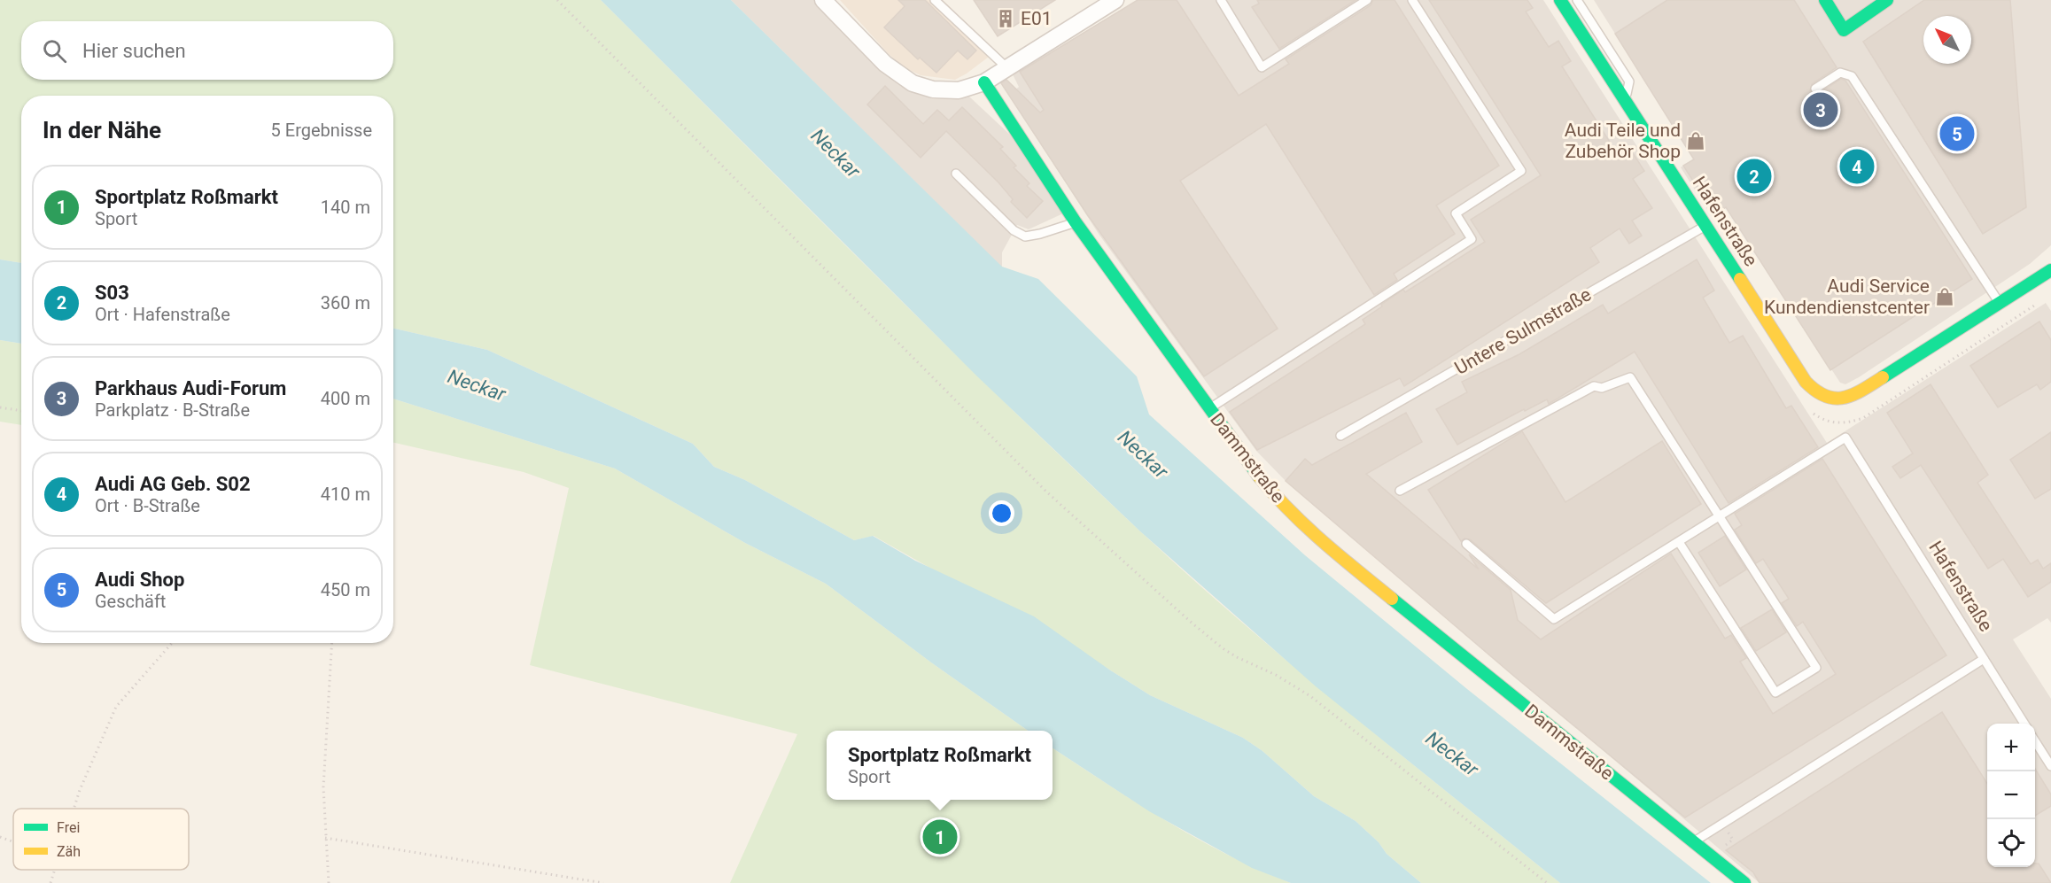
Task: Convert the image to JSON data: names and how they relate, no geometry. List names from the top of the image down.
{
  "streets": {
    "street": ["Hafenstraße", "Dammstraße"],
    "lane": ["Untere Sulmstraße"]
  },
  "crossings": [
    ["Hafenstraße", "Untere Sulmstraße"]
  ],
  "water": ["Neckar"],
  "places": {
    "building": ["E01"],
    "shop": ["Audi Teile und Zubehör Shop", "Audi Service Kundendienstcenter"]
  },
  "legend": ["Frei", "Zäh"],
  "north": "top left",
  "page": {
    "search": "Hier suchen",
    "pins": [
      "3",
      "5",
      "4",
      "2",
      "1"
    ],
    "heading": ["In der Nähe", "5 Ergebnisse"],
    "list": [
      {
        "mark": "1",
        "name": "Sportplatz Roßmarkt",
        "note": "Sport",
        "value": "140 m"
      },
      {
        "mark": "2",
        "name": "S03",
        "note": "Ort · Hafenstraße",
        "value": "360 m"
      },
      {
        "mark": "3",
        "name": "Parkhaus Audi-Forum",
        "note": "Parkplatz · B-Straße",
        "value": "400 m"
      },
      {
        "mark": "4",
        "name": "Audi AG Geb. S02",
        "note": "Ort · B-Straße",
        "value": "410 m"
      },
      {
        "mark": "5",
        "name": "Audi Shop",
        "note": "Geschäft",
        "value": "450 m"
      }
    ],
    "map_buttons": ["+", "−"],
    "popup": ["Sportplatz Roßmarkt", "Sport"]
  }
}
